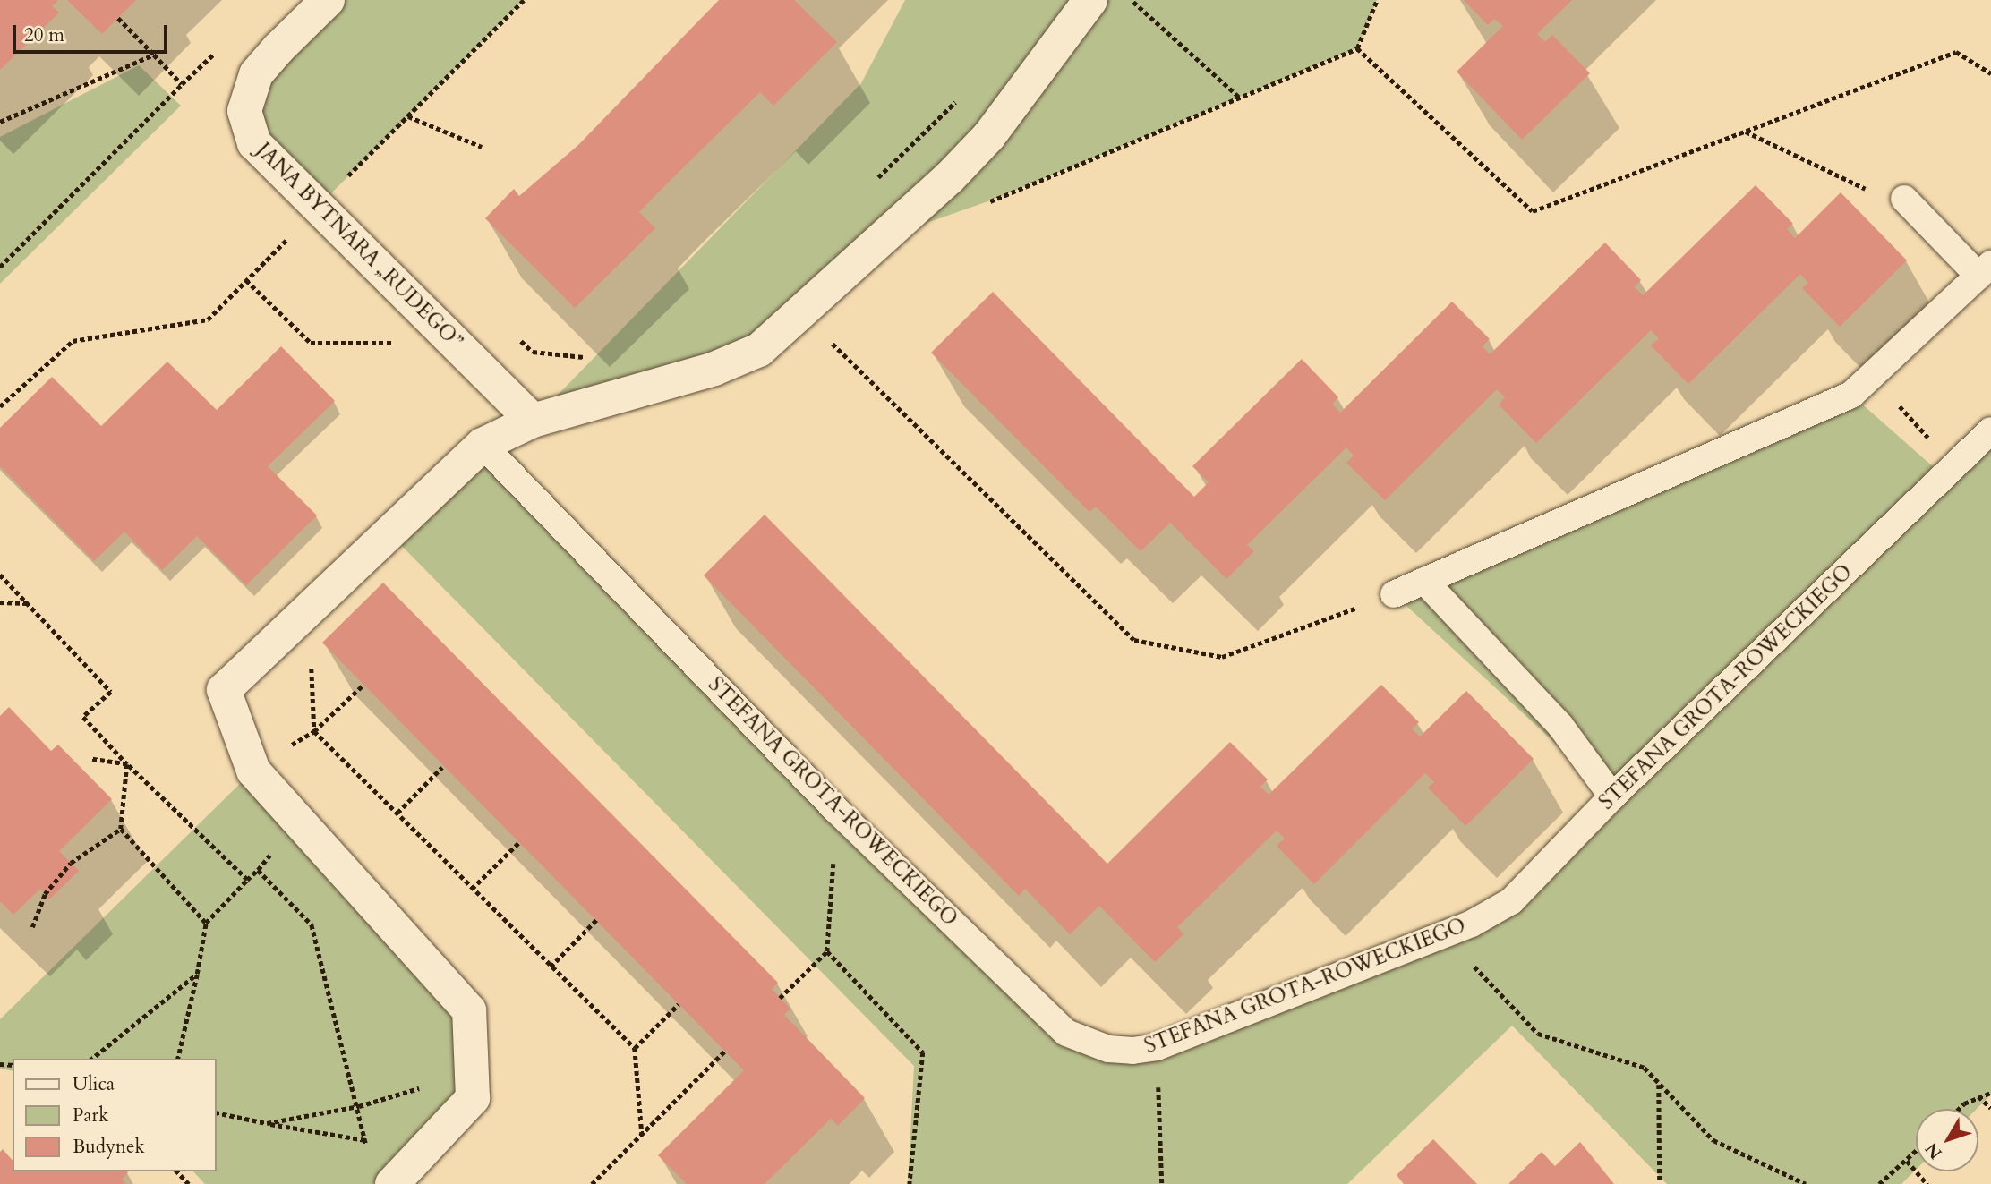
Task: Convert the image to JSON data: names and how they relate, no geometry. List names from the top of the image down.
{
  "streets": {
    "street": ["JANA BYTNARA „RUDEGO”"],
    "lane": ["STEFANA GROTA-ROWECKIEGO"]
  },
  "legend": ["Ulica", "Park", "Budynek"],
  "scale_bar": "20 m",
  "north": "bottom left"
}
